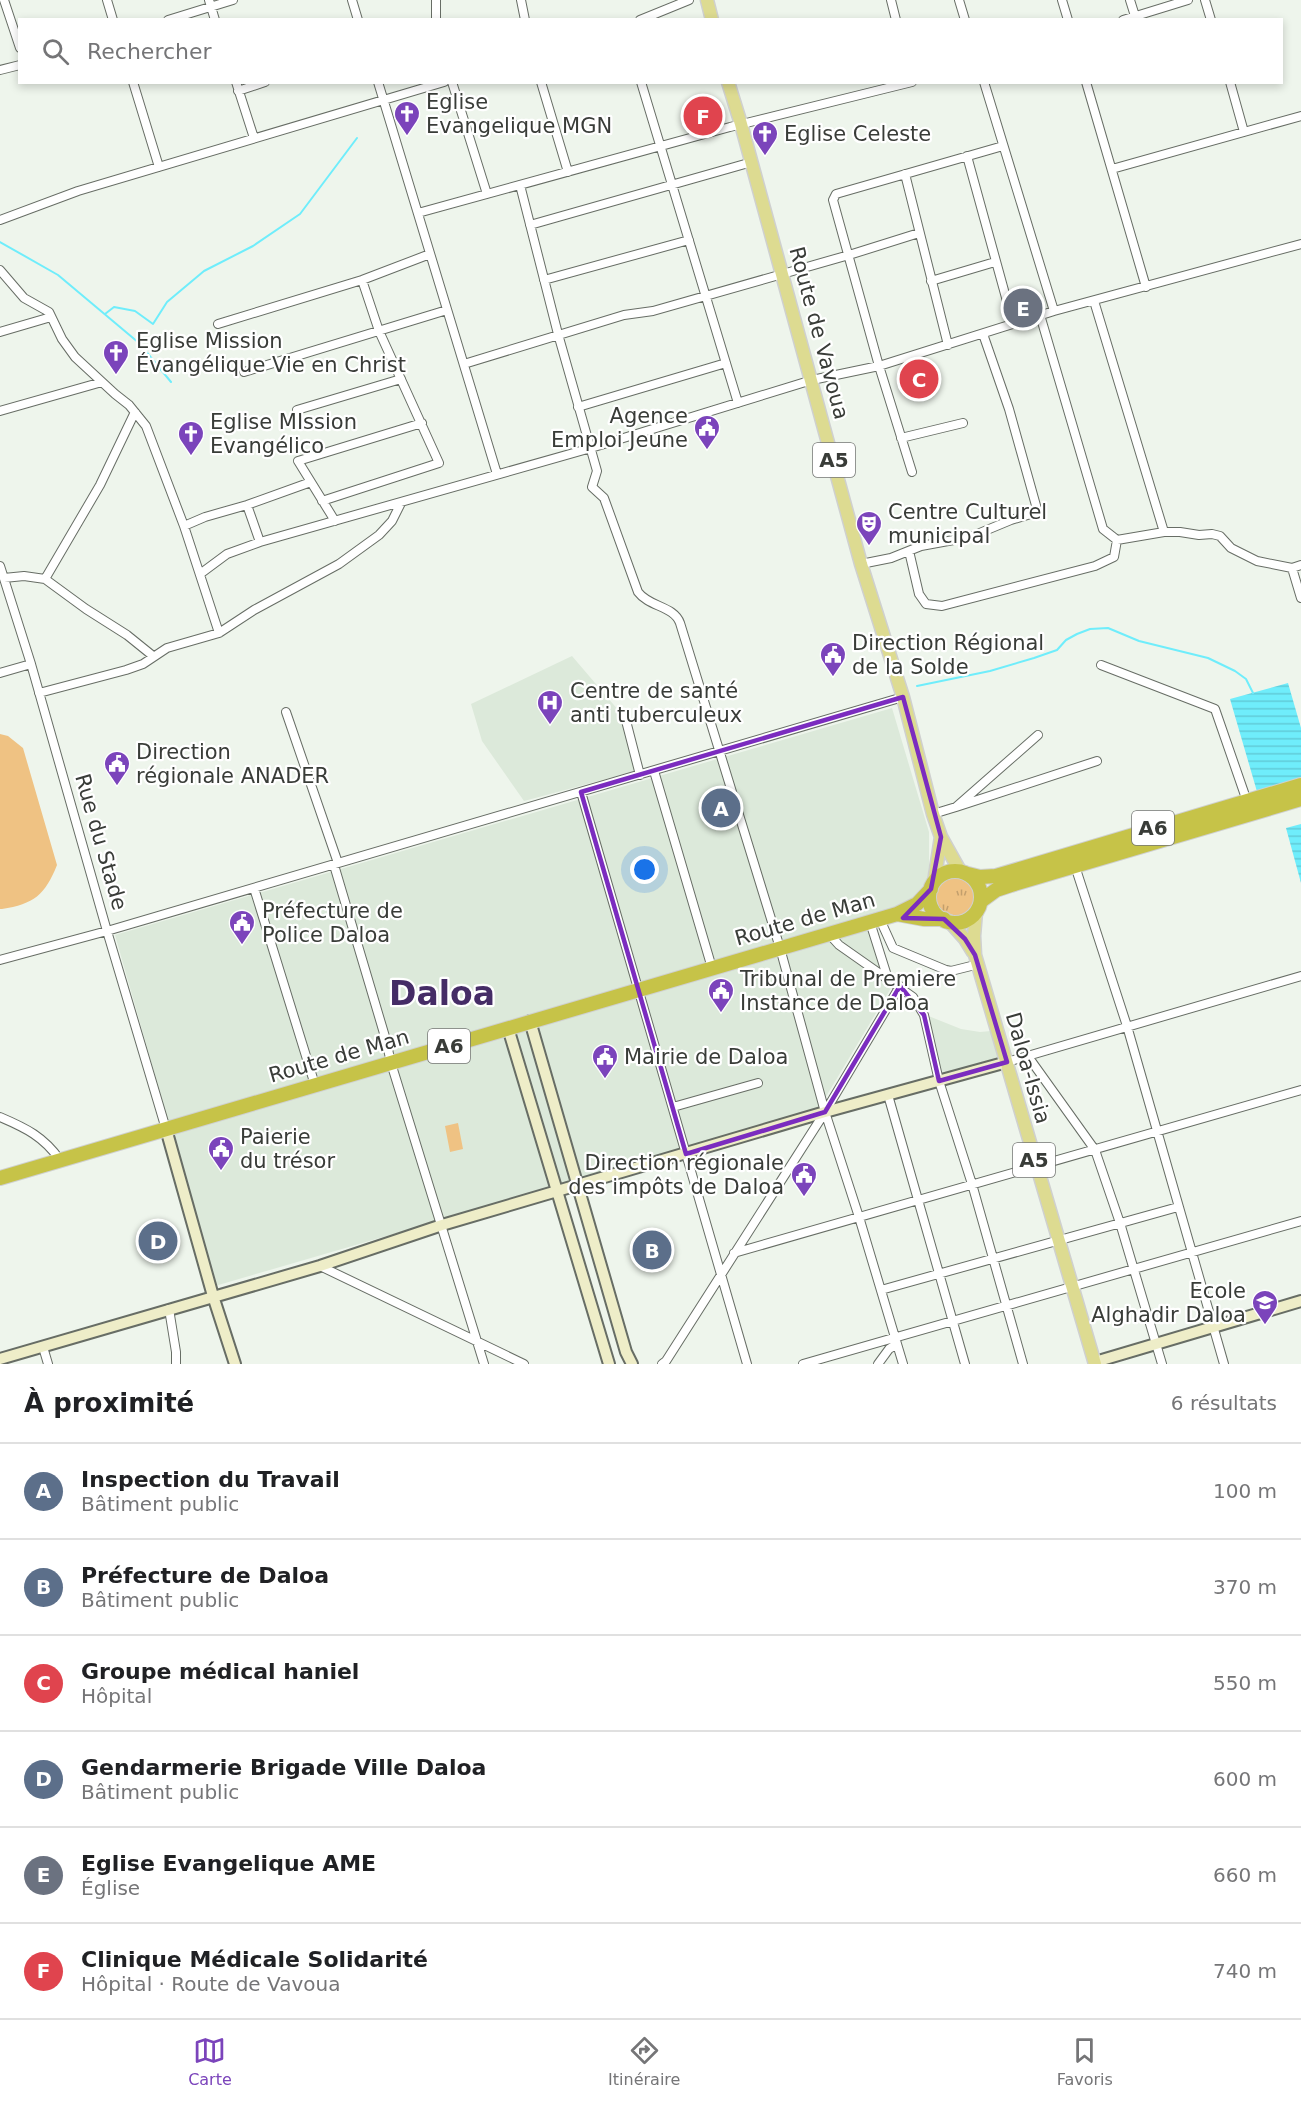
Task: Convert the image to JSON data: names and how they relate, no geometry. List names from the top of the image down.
{
  "streets": {
    "highway": ["A6", "Route de Man"],
    "main road": ["Route de Vavoua", "A5", "Daloa-Issia"],
    "street": ["Rue du Stade"]
  },
  "crossings": [
    ["Route de Vavoua", "A5"],
    ["A5", "A6"],
    ["A5", "Daloa-Issia"],
    ["A6", "Route de Man"],
    ["Rue du Stade", "Route de Man"]
  ],
  "districts": ["Daloa"],
  "places": {
    "church": [
      "Eglise Evangelique MGN",
      "Eglise Celeste",
      "Eglise Mission Évangélique Vie en Christ",
      "Eglise MIssion Evangélico"
    ],
    "public building": [
      "Agence Emploi Jeune",
      "Direction Régional de la Solde",
      "Direction régionale ANADER",
      "Préfecture de Police Daloa",
      "Tribunal de Premiere Instance de Daloa",
      "Mairie de Daloa",
      "Paierie du trésor",
      "Direction régionale des impôts de Daloa"
    ],
    "theatre": ["Centre Culturel municipal"],
    "hospital": ["Centre de santé anti tuberculeux"],
    "school or university": ["Ecole Alghadir Daloa"]
  },
  "page": {
    "search": "Rechercher",
    "pins": [
      "F",
      "E",
      "C",
      "A",
      "D",
      "B"
    ],
    "heading": ["À proximité", "6 résultats"],
    "list": [
      {
        "mark": "A",
        "name": "Inspection du Travail",
        "note": "Bâtiment public",
        "value": "100 m"
      },
      {
        "mark": "B",
        "name": "Préfecture de Daloa",
        "note": "Bâtiment public",
        "value": "370 m"
      },
      {
        "mark": "C",
        "name": "Groupe médical haniel",
        "note": "Hôpital",
        "value": "550 m"
      },
      {
        "mark": "D",
        "name": "Gendarmerie Brigade Ville Daloa",
        "note": "Bâtiment public",
        "value": "600 m"
      },
      {
        "mark": "E",
        "name": "Eglise Evangelique AME",
        "note": "Église",
        "value": "660 m"
      },
      {
        "mark": "F",
        "name": "Clinique Médicale Solidarité",
        "note": "Hôpital · Route de Vavoua",
        "value": "740 m"
      }
    ],
    "nav": ["Carte", "Itinéraire", "Favoris"]
  }
}
